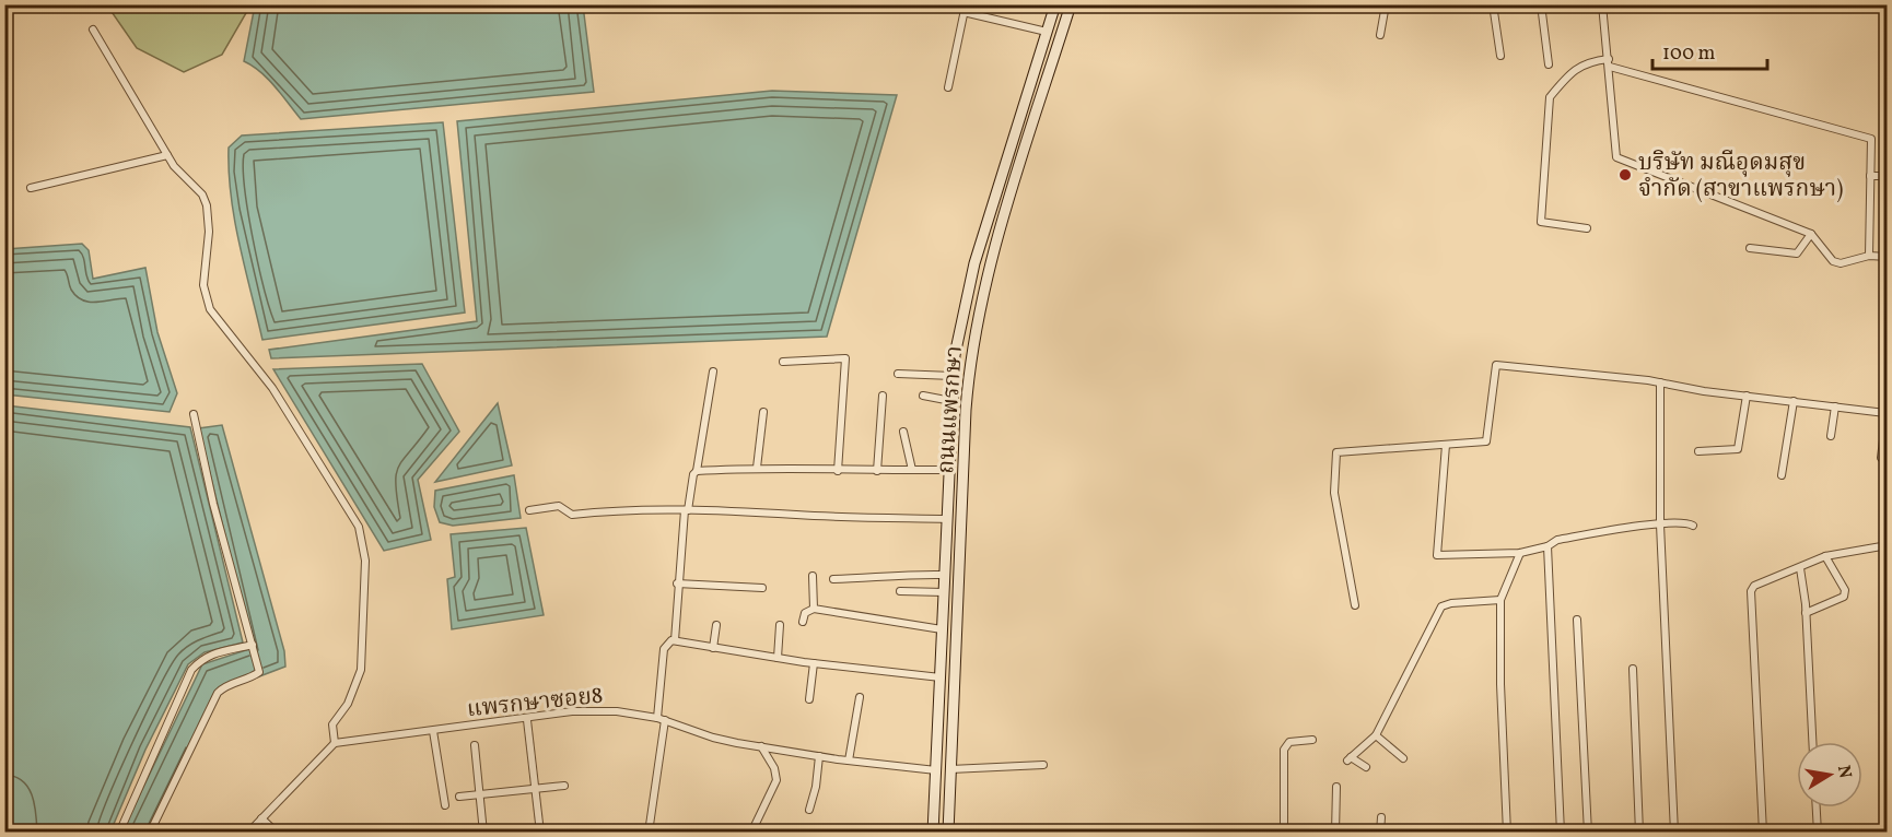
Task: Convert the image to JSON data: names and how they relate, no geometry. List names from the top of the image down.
{
  "streets": {
    "main road": ["ถนนแพรกษา"],
    "street": ["แพรกษาซอย8"]
  },
  "crossings": [
    ["ถนนแพรกษา", "แพรกษาซอย8"]
  ],
  "places": ["บริษัท มณีอุดมสุข จำกัด (สาขาแพรกษา)"],
  "scale_bar": "100 m",
  "north": "right"
}
